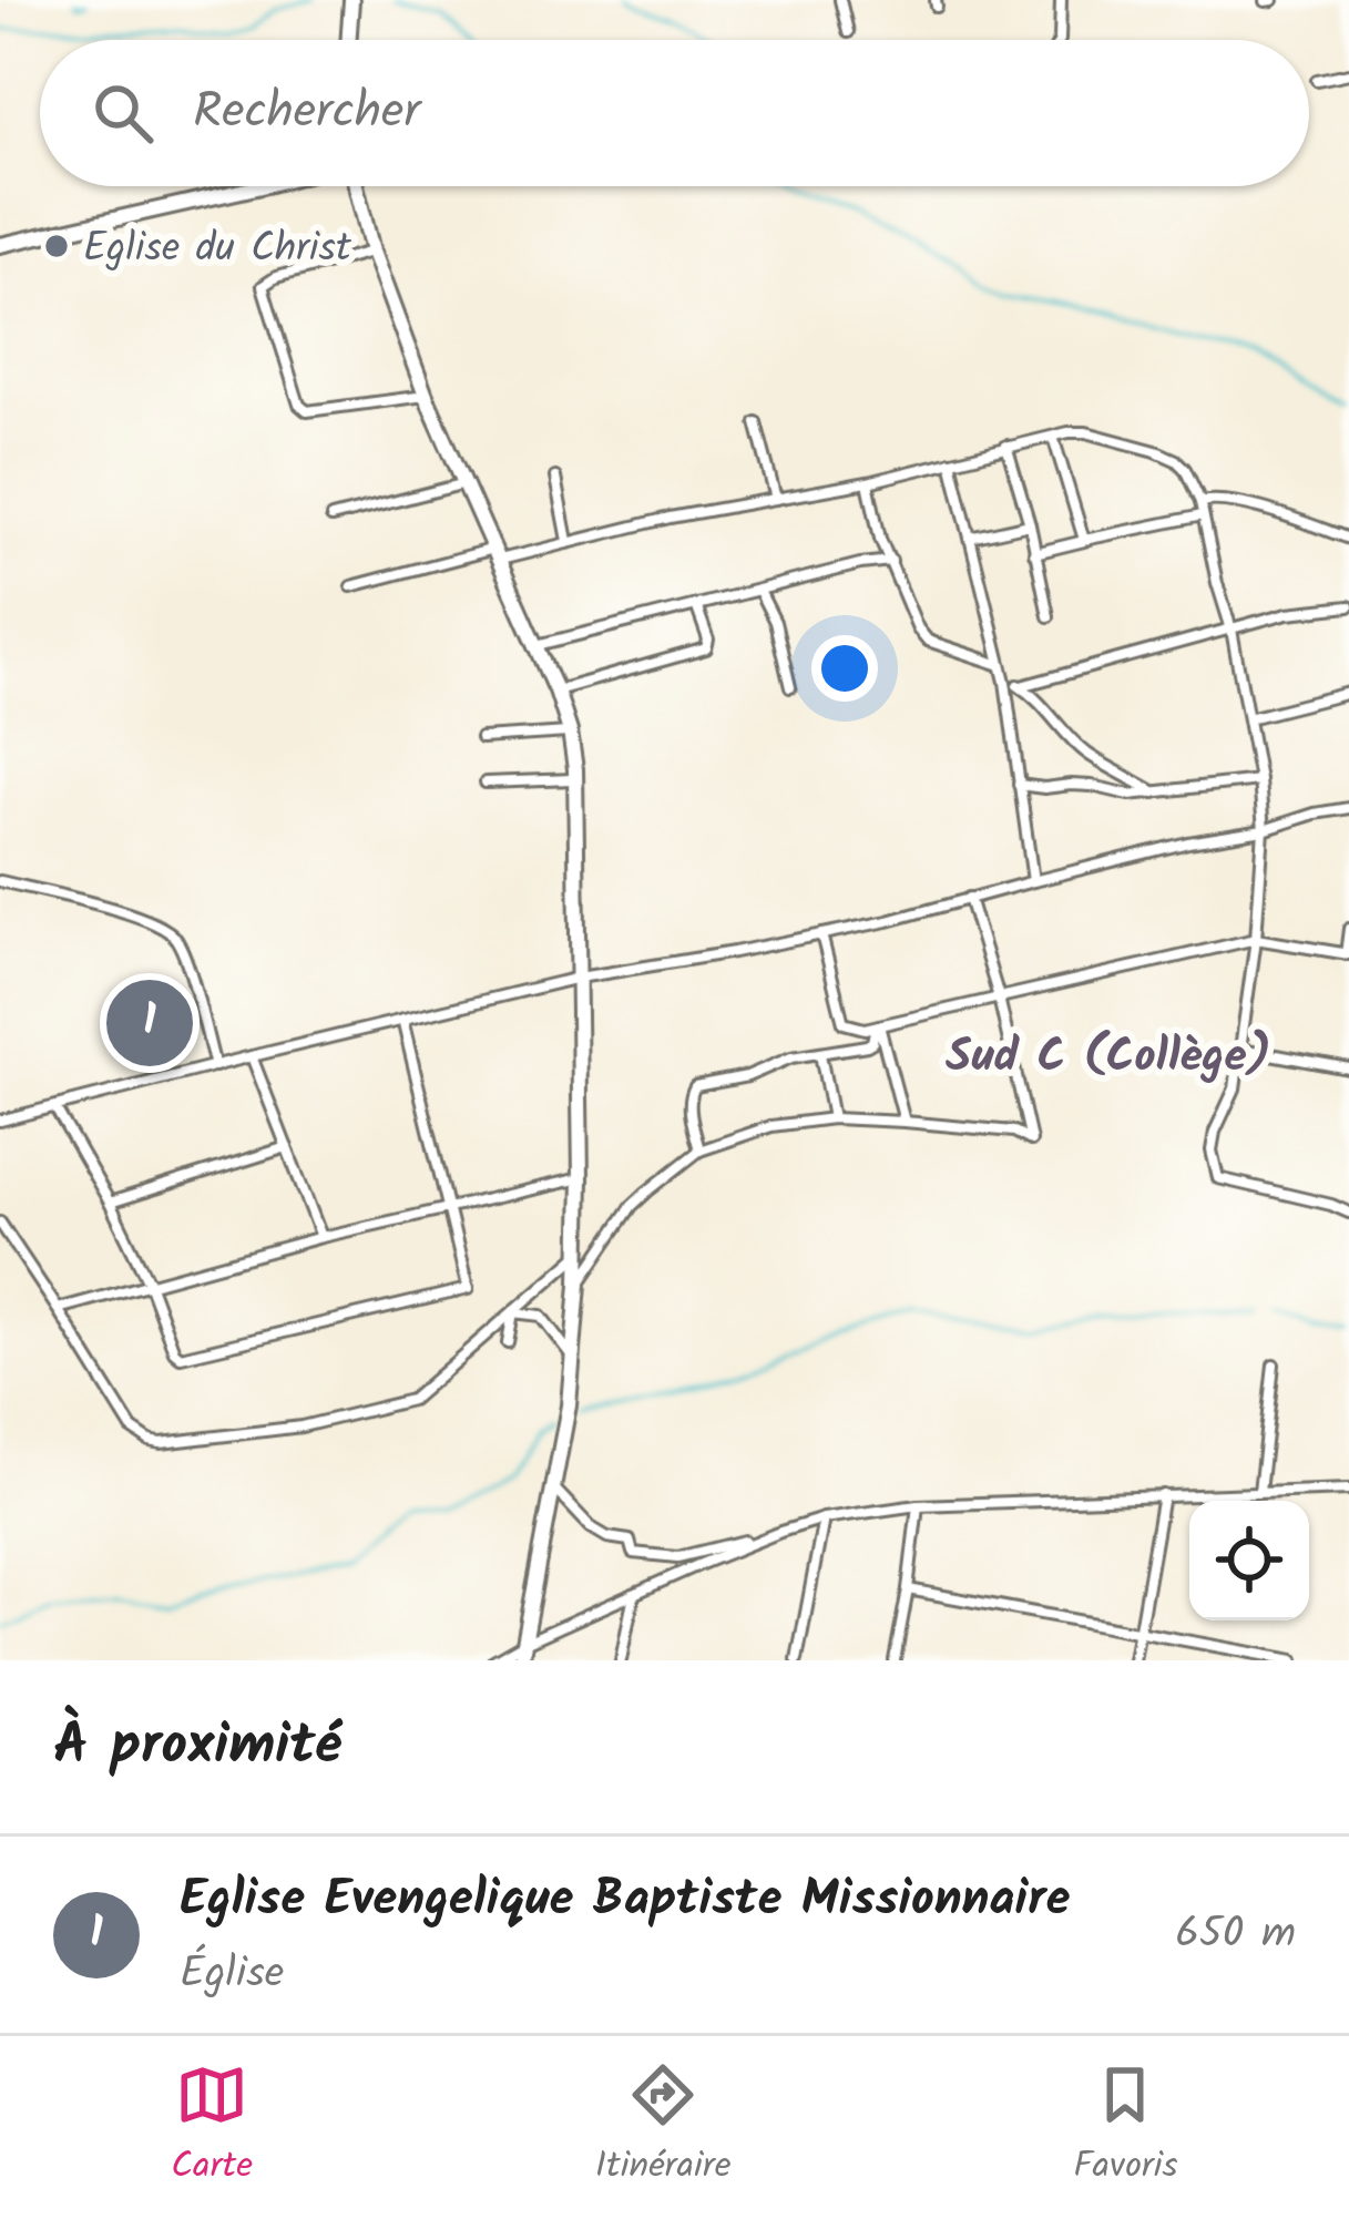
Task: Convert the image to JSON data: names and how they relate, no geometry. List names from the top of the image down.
{
  "districts": ["Sud C (Collège)"],
  "places": ["Eglise du Christ"],
  "page": {
    "search": "Rechercher",
    "pins": "1",
    "heading": "À proximité",
    "list": [
      {
        "mark": "1",
        "name": "Eglise Evengelique Baptiste Missionnaire",
        "note": "Église",
        "value": "650 m"
      }
    ],
    "nav": ["Carte", "Itinéraire", "Favoris"]
  }
}
